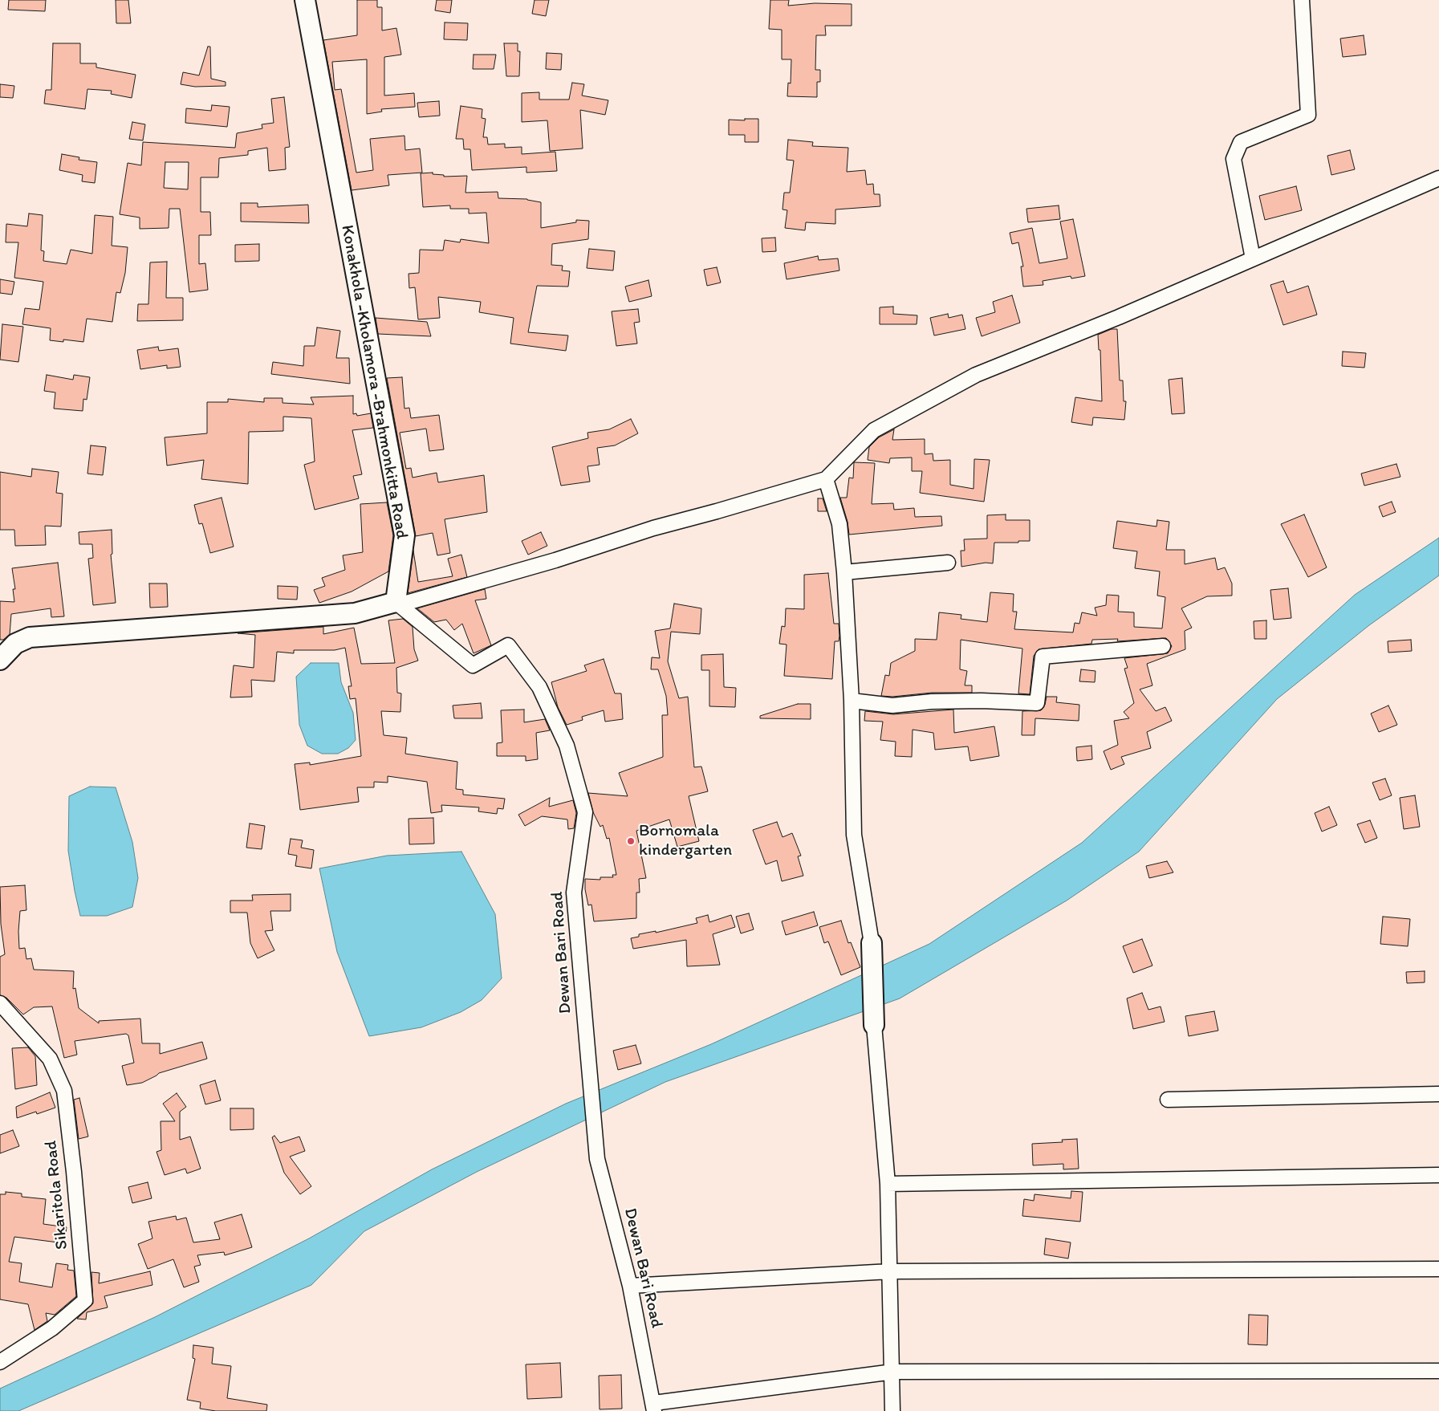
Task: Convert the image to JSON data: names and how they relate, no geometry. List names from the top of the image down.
{
  "streets": {
    "main road": ["Konakhola -Kholamora -Brahmonkitta Road"],
    "street": ["Dewan Bari Road", "Sikaritola Road"]
  },
  "crossings": [
    ["Konakhola -Kholamora -Brahmonkitta Road", "Dewan Bari Road"]
  ],
  "places": ["Bornomala kindergarten"]
}
